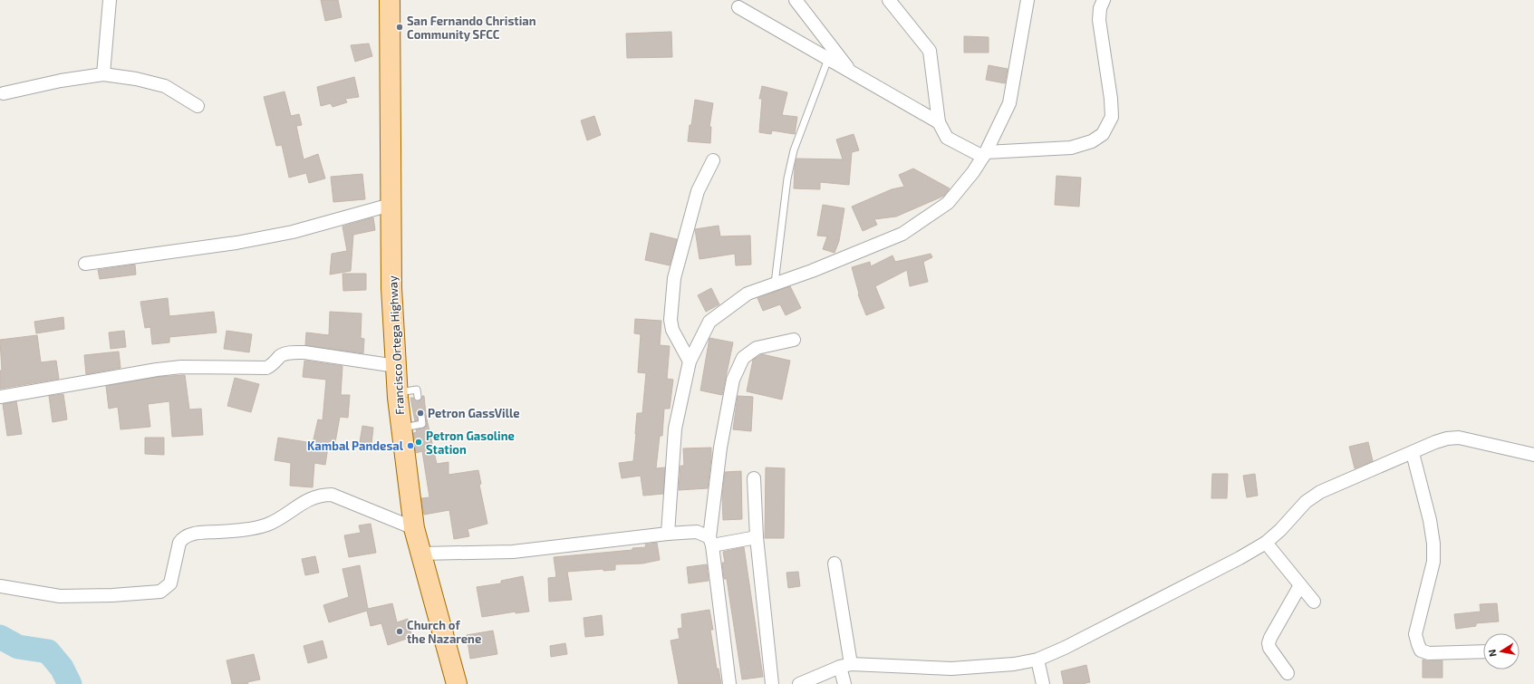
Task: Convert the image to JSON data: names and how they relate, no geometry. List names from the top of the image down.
{
  "streets": {
    "main road": ["Francisco Ortega Highway"]
  },
  "places": [
    "San Fernando Christian Community SFCC",
    "Petron GassVille",
    "Petron Gasoline Station",
    "Kambal Pandesal",
    "Church of the Nazarene"
  ],
  "north": "left"
}
